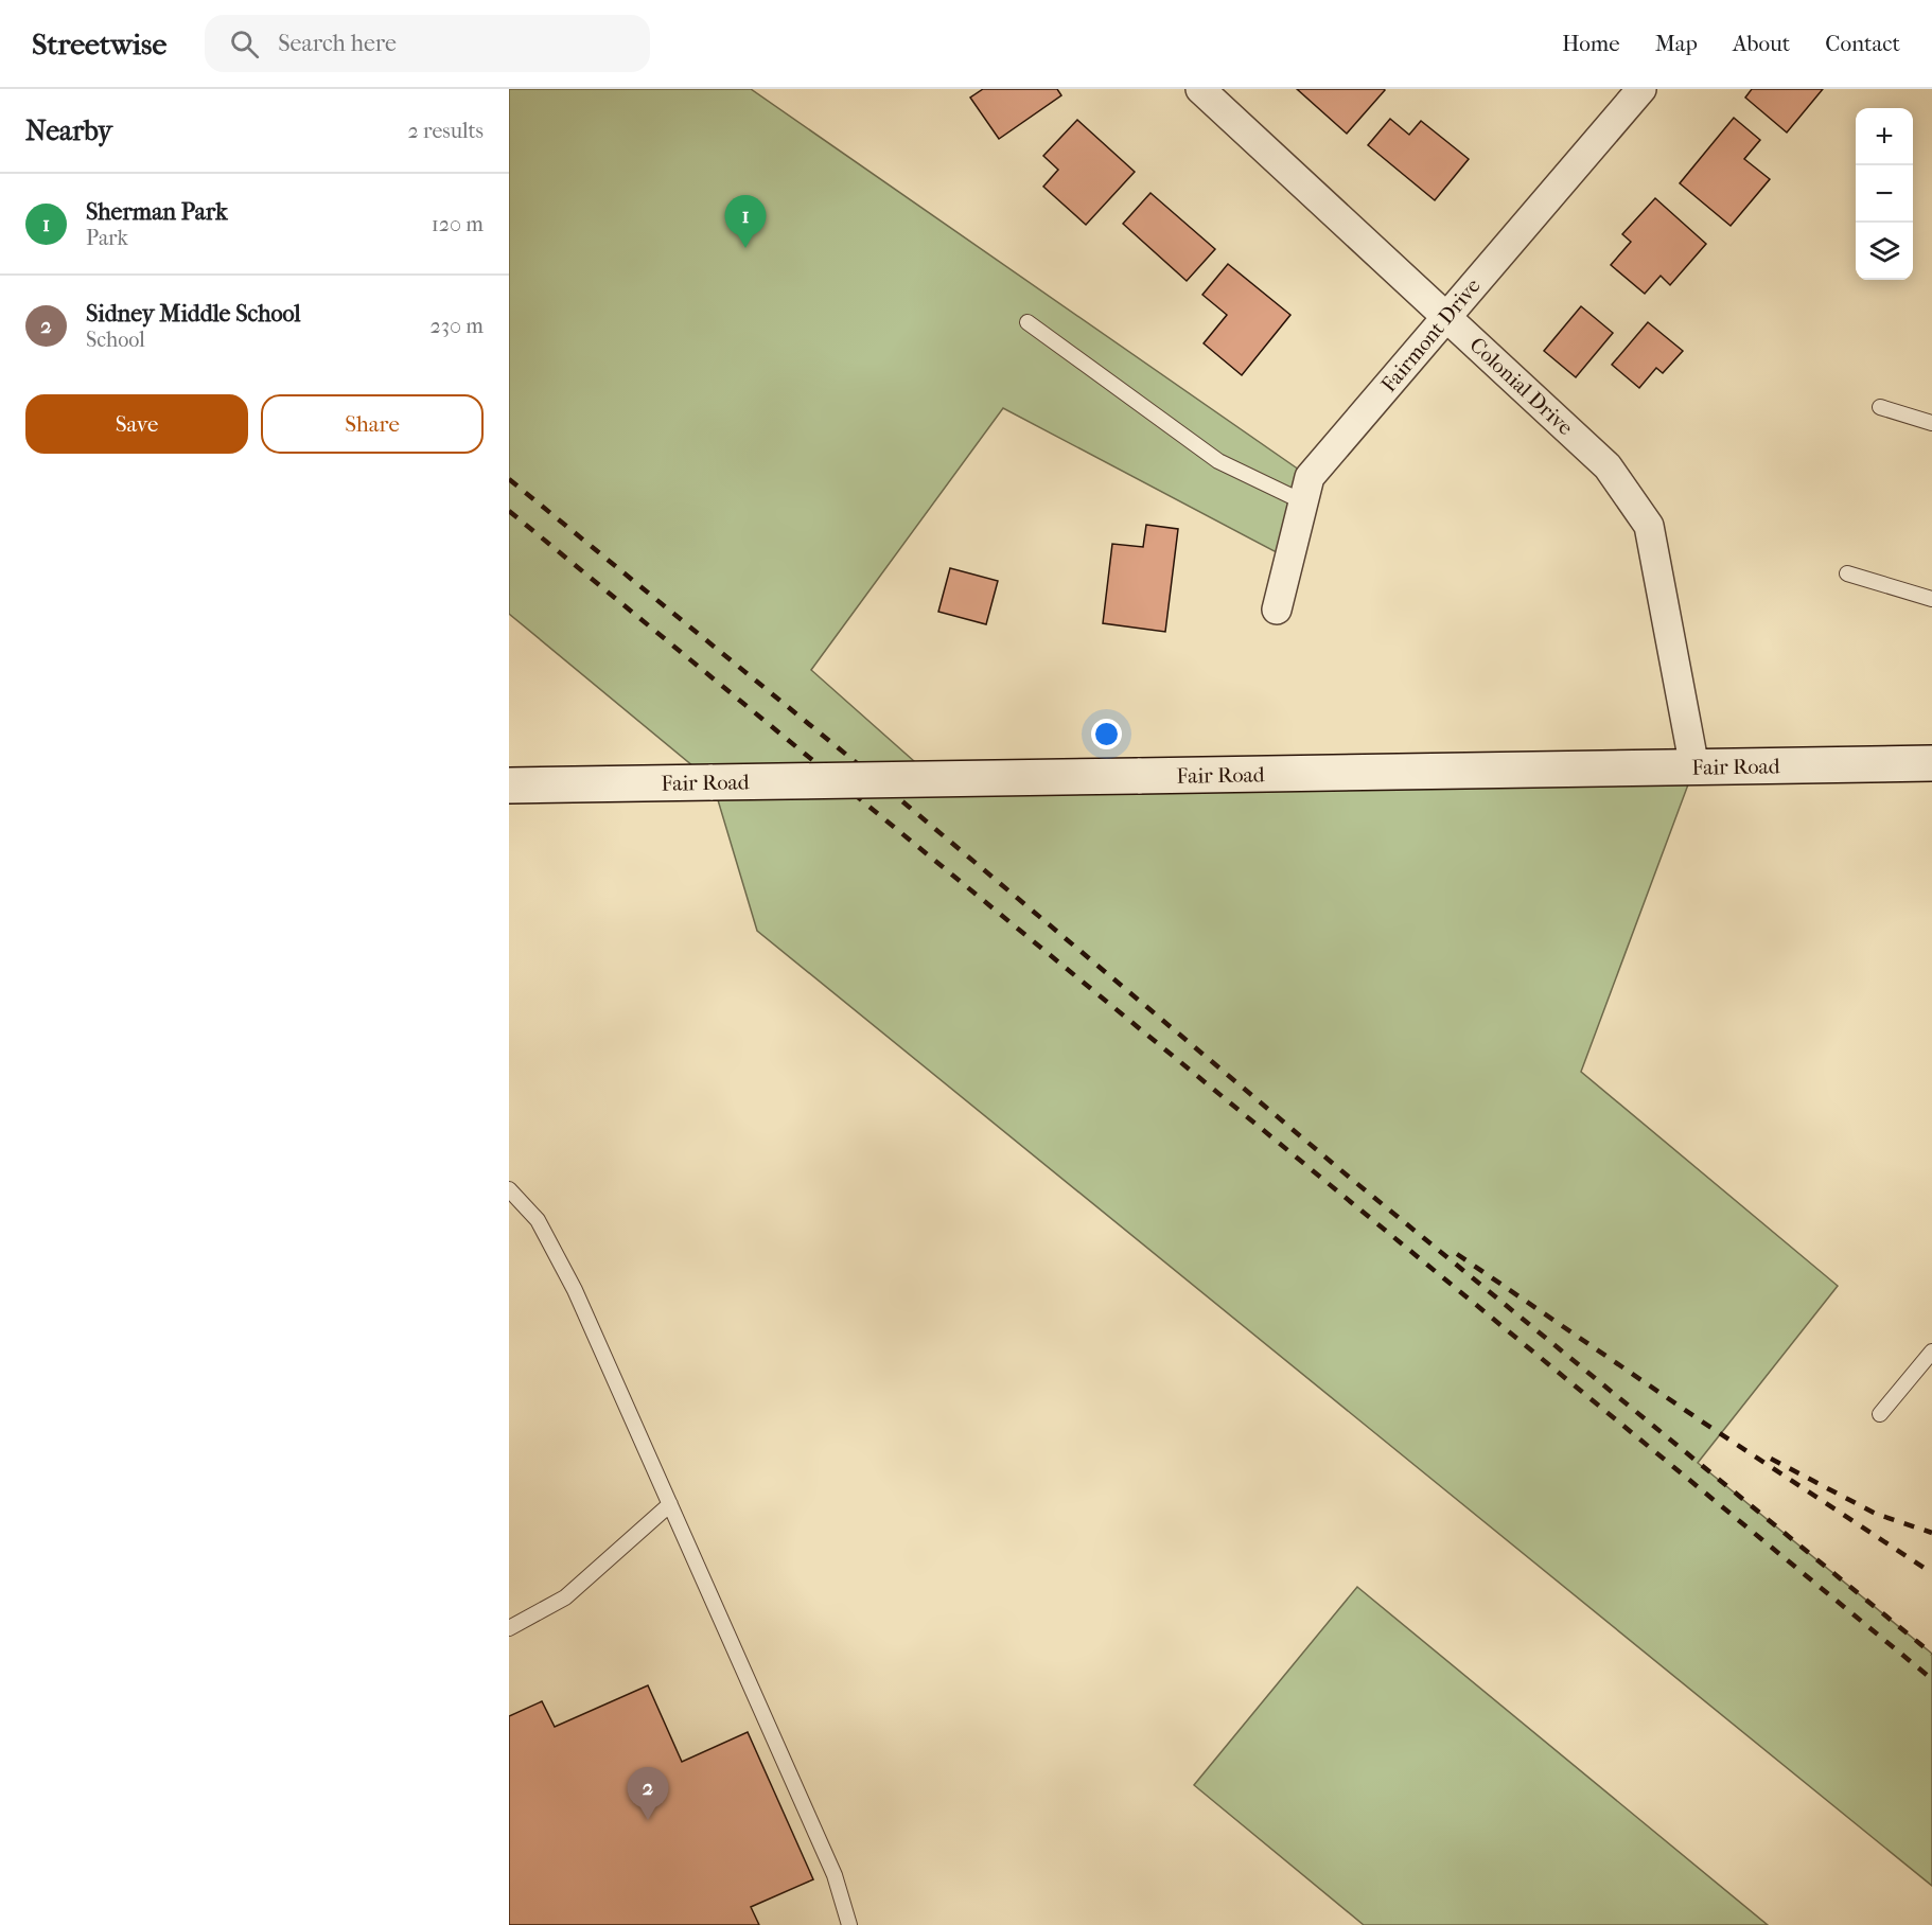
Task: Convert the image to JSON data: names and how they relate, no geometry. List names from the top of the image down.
{
  "streets": {
    "main road": ["Fair Road"],
    "street": ["Fairmont Drive", "Colonial Drive"]
  },
  "crossings": [
    ["Fairmont Drive", "Colonial Drive"],
    ["Colonial Drive", "Fair Road"]
  ],
  "page": {
    "header": "Streetwise",
    "search": "Search here",
    "nav": [
      "Home",
      "Map",
      "About",
      "Contact"
    ],
    "heading": ["Nearby", "2 results"],
    "map_buttons": ["+", "−"],
    "list": [
      {
        "mark": "1",
        "name": "Sherman Park",
        "note": "Park",
        "value": "120 m"
      },
      {
        "mark": "2",
        "name": "Sidney Middle School",
        "note": "School",
        "value": "230 m"
      }
    ],
    "pins": ["1", "2"],
    "buttons": ["Save", "Share"]
  }
}
